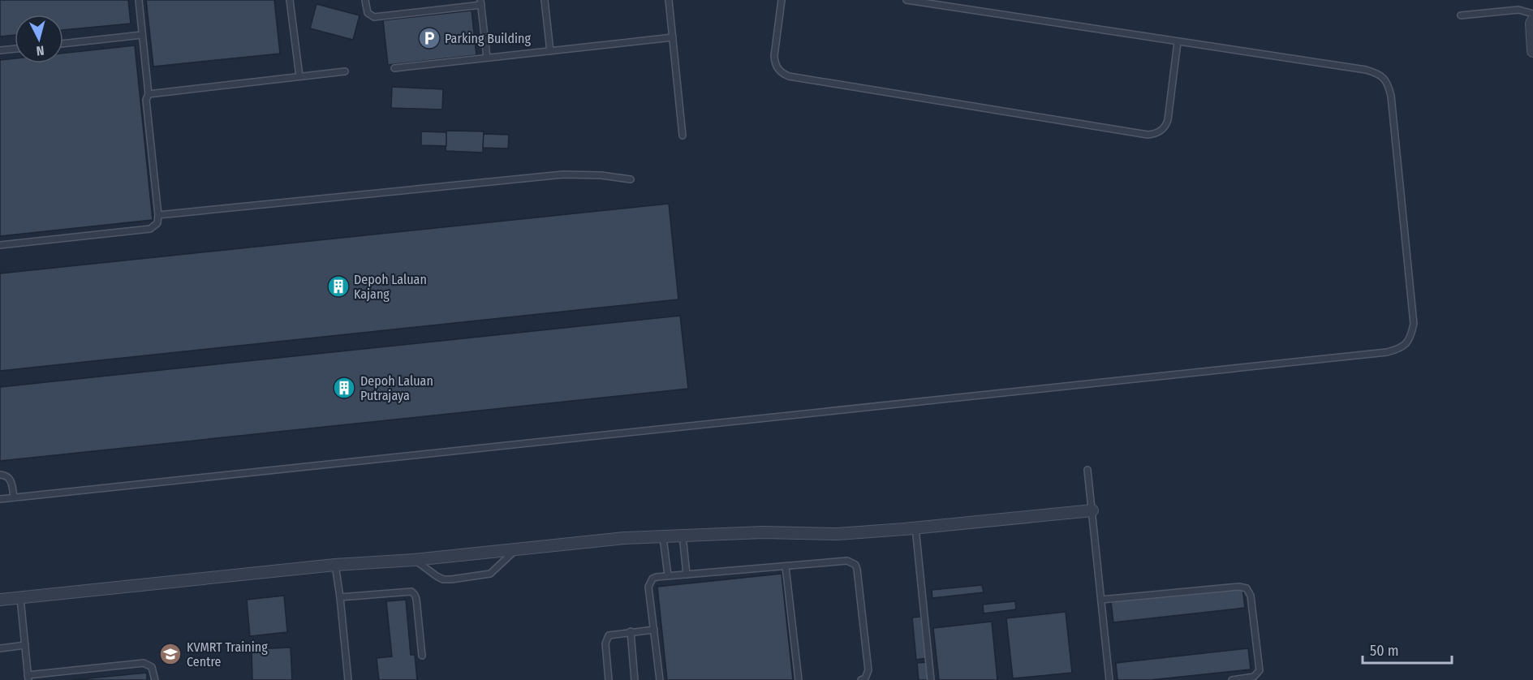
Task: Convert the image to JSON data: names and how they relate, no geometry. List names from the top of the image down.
{
  "places": {
    "parking": ["Parking Building"],
    "building": ["Depoh Laluan Kajang", "Depoh Laluan Putrajaya"],
    "school or university": ["KVMRT Training Centre"]
  },
  "scale_bar": "50 m",
  "north": "bottom"
}
